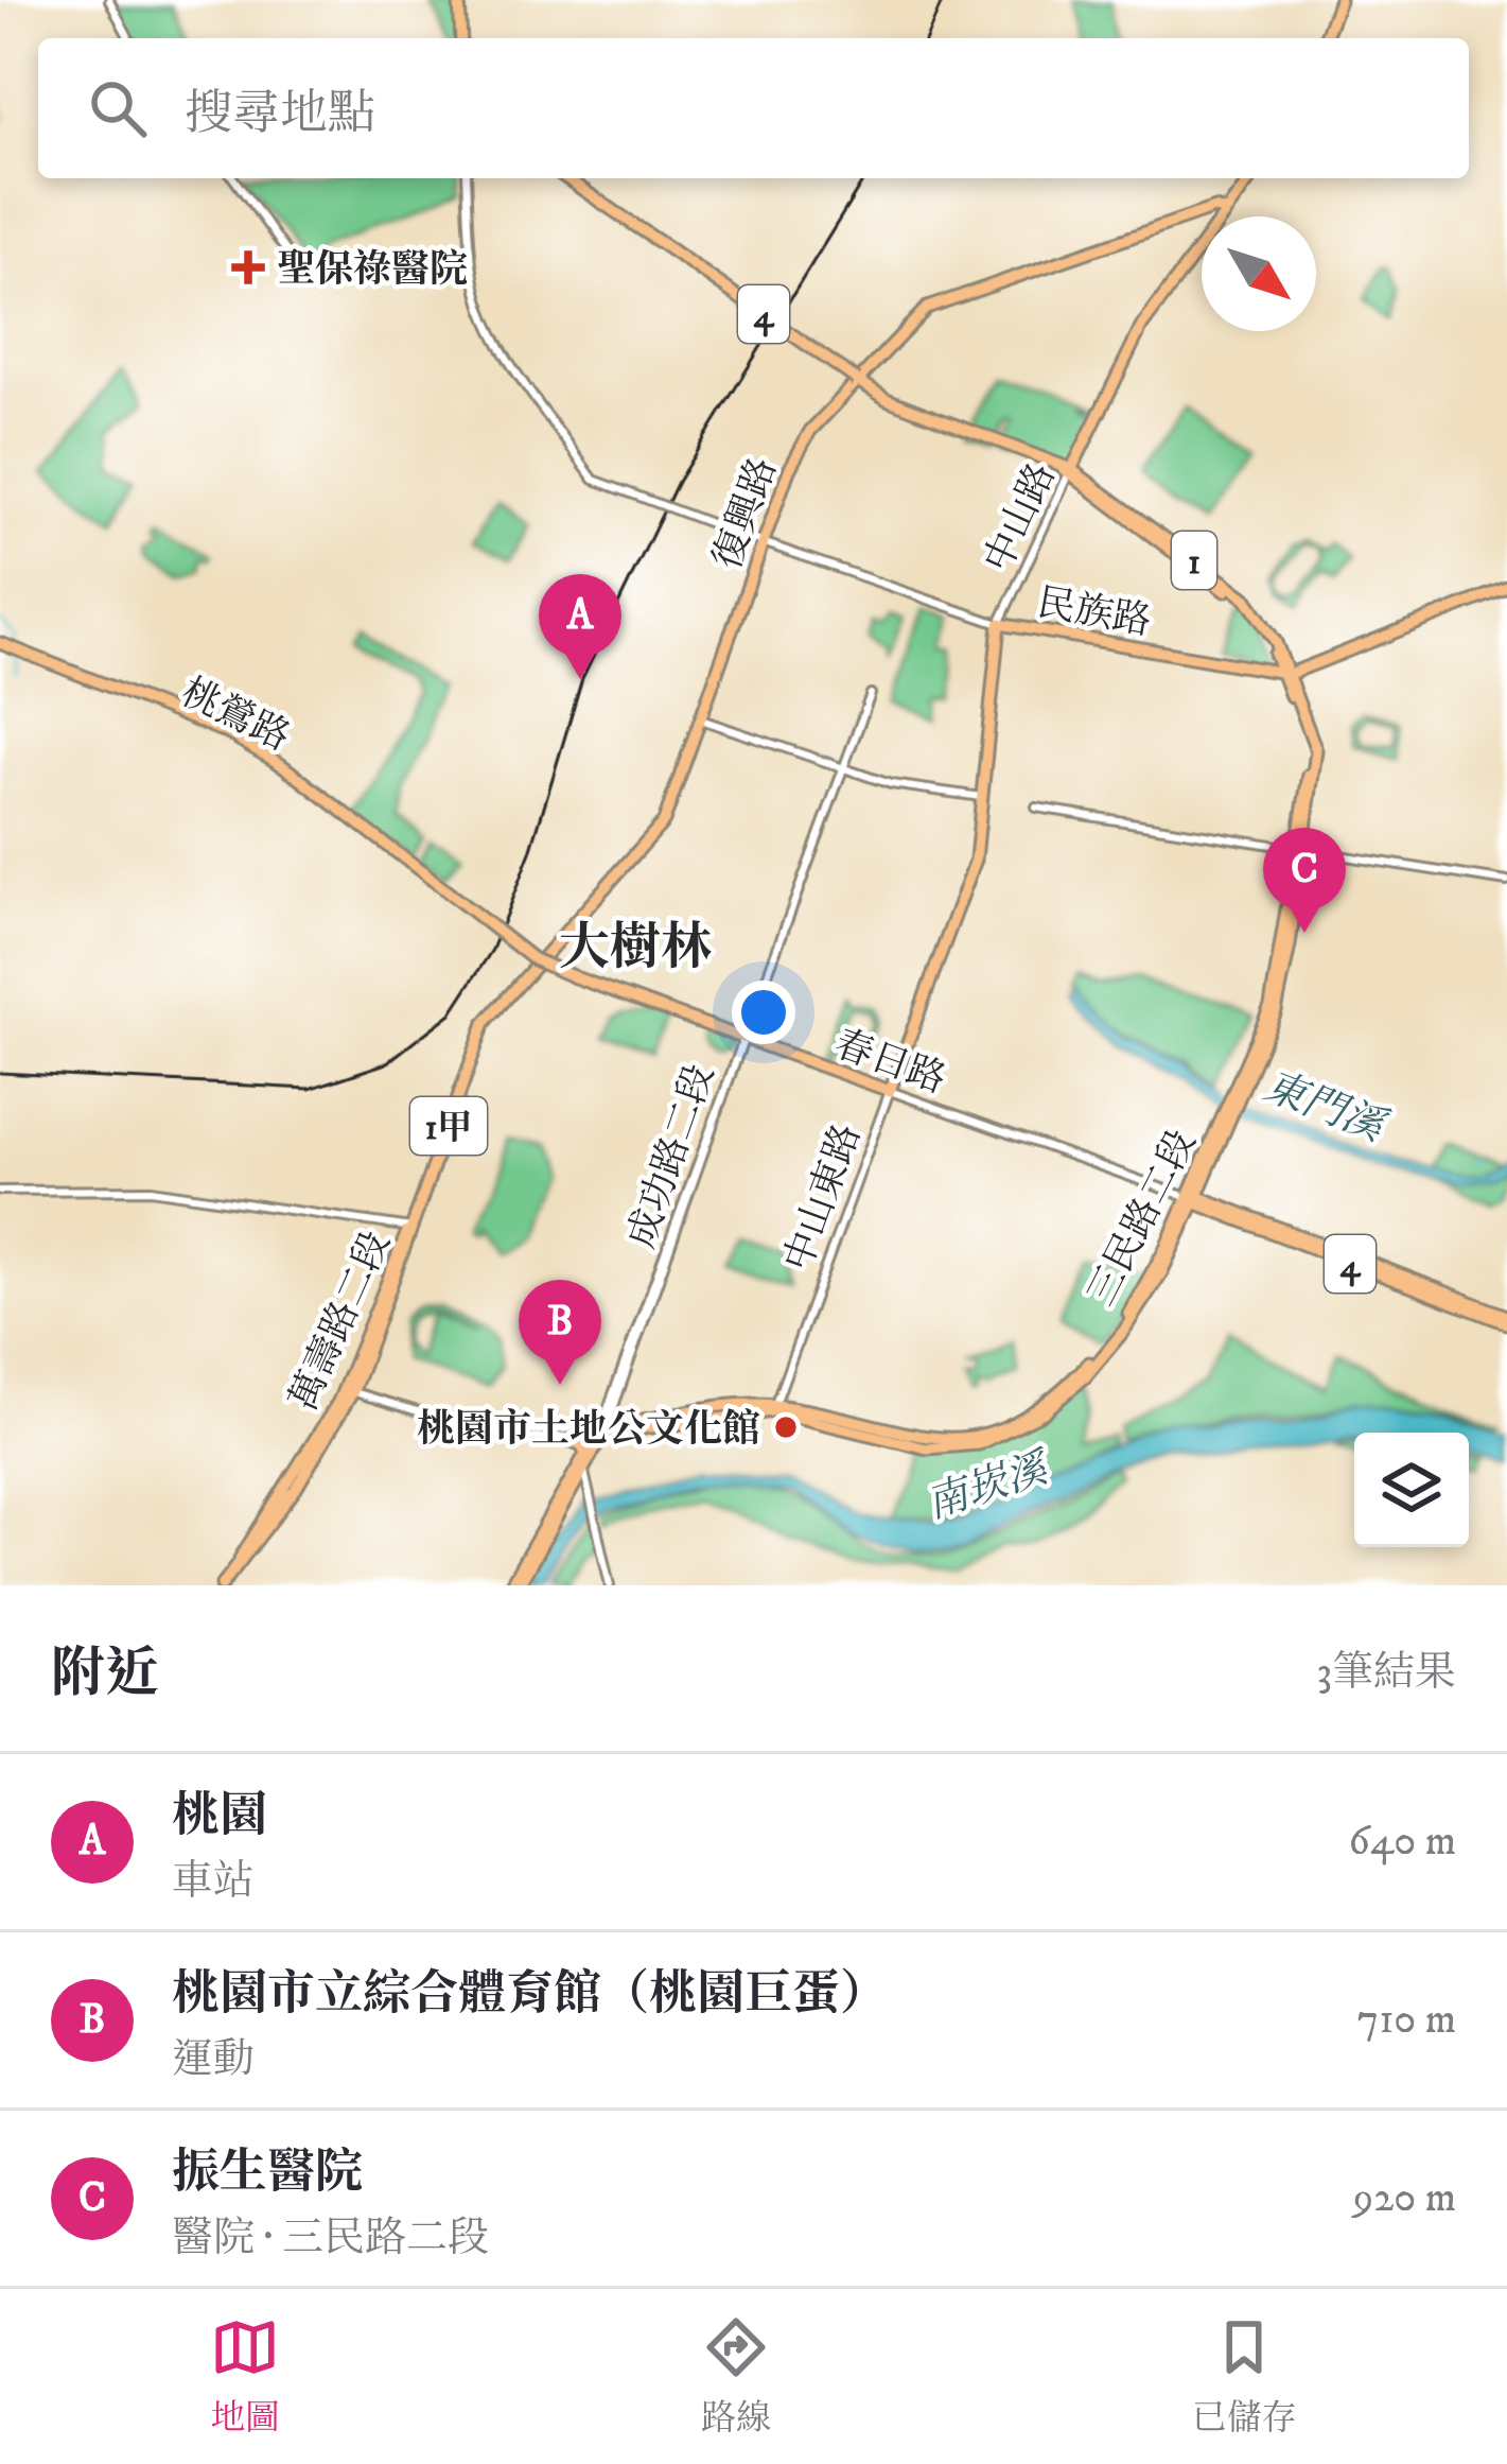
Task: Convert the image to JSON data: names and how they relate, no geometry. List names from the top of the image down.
{
  "streets": {
    "main road": [
      "4",
      "復興路",
      "中山路",
      "1",
      "民族路",
      "桃鶯路",
      "春日路",
      "1甲",
      "中山東路",
      "三民路二段",
      "萬壽路二段"
    ],
    "street": ["成功路二段"]
  },
  "crossings": [
    ["4", "復興路"],
    ["4", "中山路"],
    ["4", "1"],
    ["復興路", "中山路"],
    ["復興路", "民族路"],
    ["復興路", "萬壽路二段"],
    ["中山路", "1"],
    ["中山路", "民族路"],
    ["中山路", "中山東路"],
    ["1", "民族路"],
    ["1", "成功路二段"],
    ["1", "中山東路"],
    ["1", "三民路二段"],
    ["桃鶯路", "春日路"],
    ["春日路", "成功路二段"],
    ["春日路", "中山東路"],
    ["春日路", "三民路二段"],
    ["中山東路", "三民路二段"]
  ],
  "districts": ["大樹林"],
  "water": ["東門溪", "南崁溪"],
  "places": {
    "health": ["聖保祿醫院"],
    "other": ["桃園市土地公文化館"]
  },
  "north": "bottom right",
  "page": {
    "search": "搜尋地點",
    "pins": ["A", "C", "B"],
    "heading": ["附近", "3筆結果"],
    "list": [
      {
        "mark": "A",
        "name": "桃園",
        "note": "車站",
        "value": "640 m"
      },
      {
        "mark": "B",
        "name": "桃園市立綜合體育館（桃園巨蛋）",
        "note": "運動",
        "value": "710 m"
      },
      {
        "mark": "C",
        "name": "振生醫院",
        "note": "醫院 · 三民路二段",
        "value": "920 m"
      }
    ],
    "nav": ["地圖", "路線", "已儲存"]
  }
}
